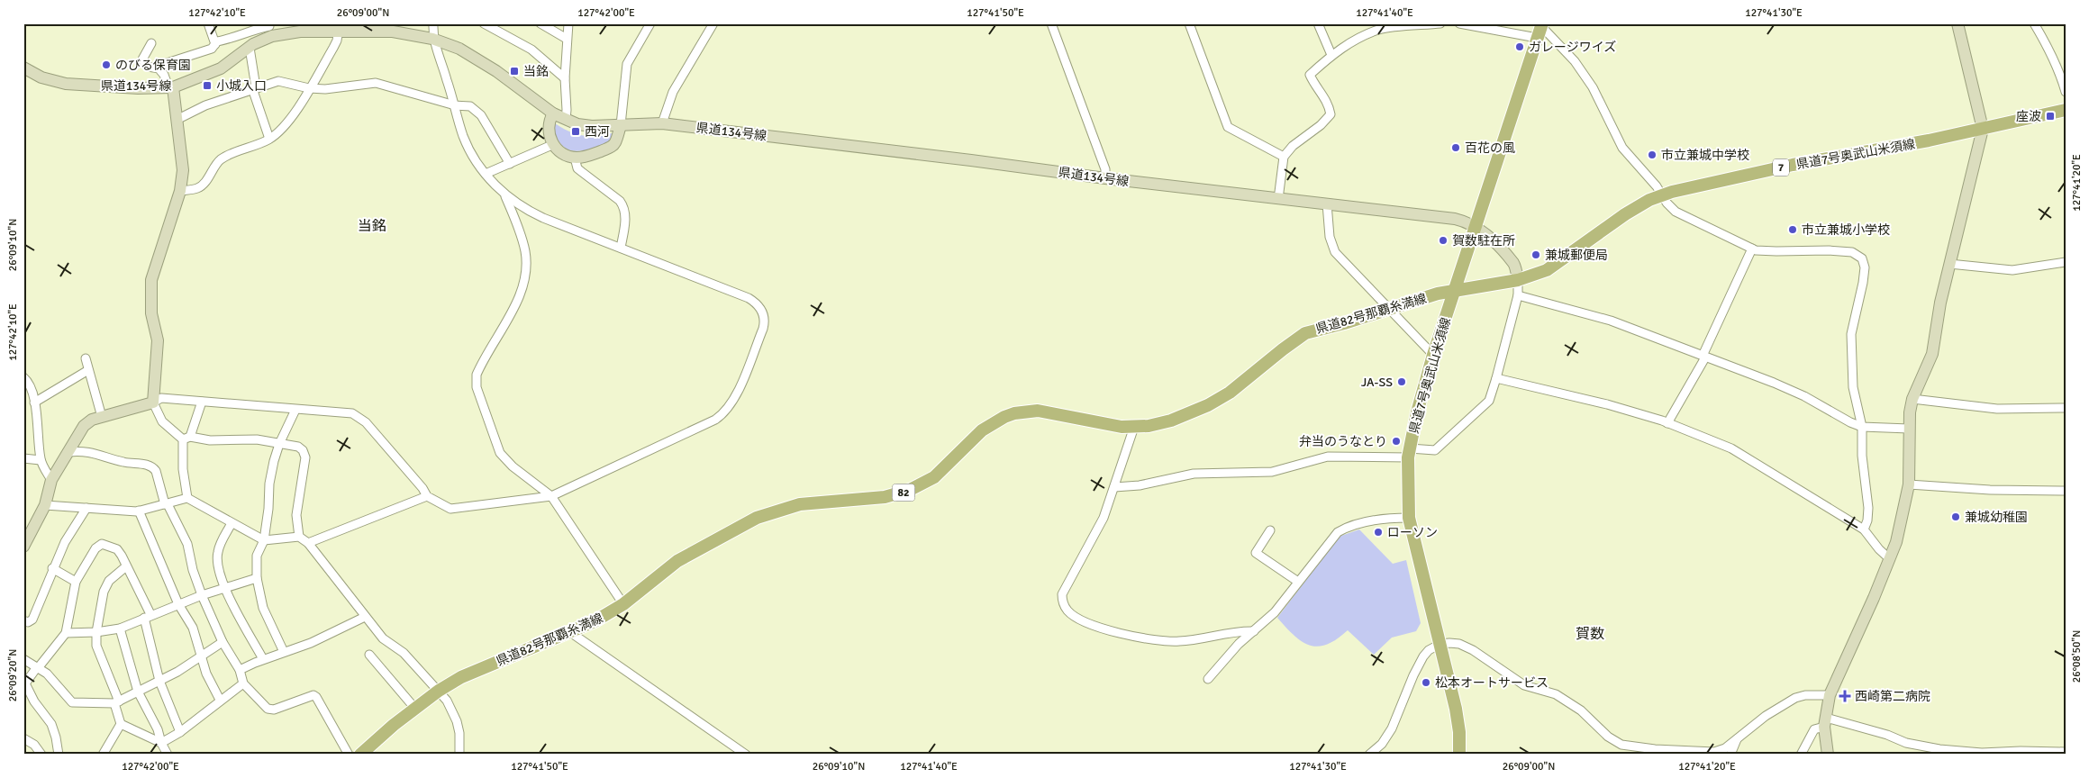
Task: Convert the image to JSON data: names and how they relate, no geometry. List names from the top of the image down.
{
  "streets": {
    "main road": [
      "県道134号線",
      "県道7号奥武山米須線",
      "7",
      "県道82号那覇糸満線",
      "82"
    ]
  },
  "crossings": [
    ["県道134号線", "県道7号奥武山米須線"],
    ["県道7号奥武山米須線", "県道82号那覇糸満線"]
  ],
  "districts": ["当銘", "賀数"],
  "places": {
    "other": [
      "ガレージワイズ",
      "のびる保育園",
      "百花の風",
      "市立兼城中学校",
      "市立兼城小学校",
      "賀数駐在所",
      "兼城郵便局",
      "JA-SS",
      "弁当のうなとり",
      "兼城幼稚園",
      "ローソン",
      "松本オートサービス"
    ],
    "transit": [
      "当銘",
      "小城入口",
      "座波",
      "西河"
    ],
    "health": ["西崎第二病院"]
  },
  "coordinates": [
    "127°42'10\"E",
    "26°09'00\"N",
    "127°42'00\"E",
    "127°41'50\"E",
    "127°41'40\"E",
    "127°41'30\"E",
    "127°41'20\"E",
    "26°09'10\"N",
    "26°08'50\"N",
    "26°09'20\"N"
  ]
}
